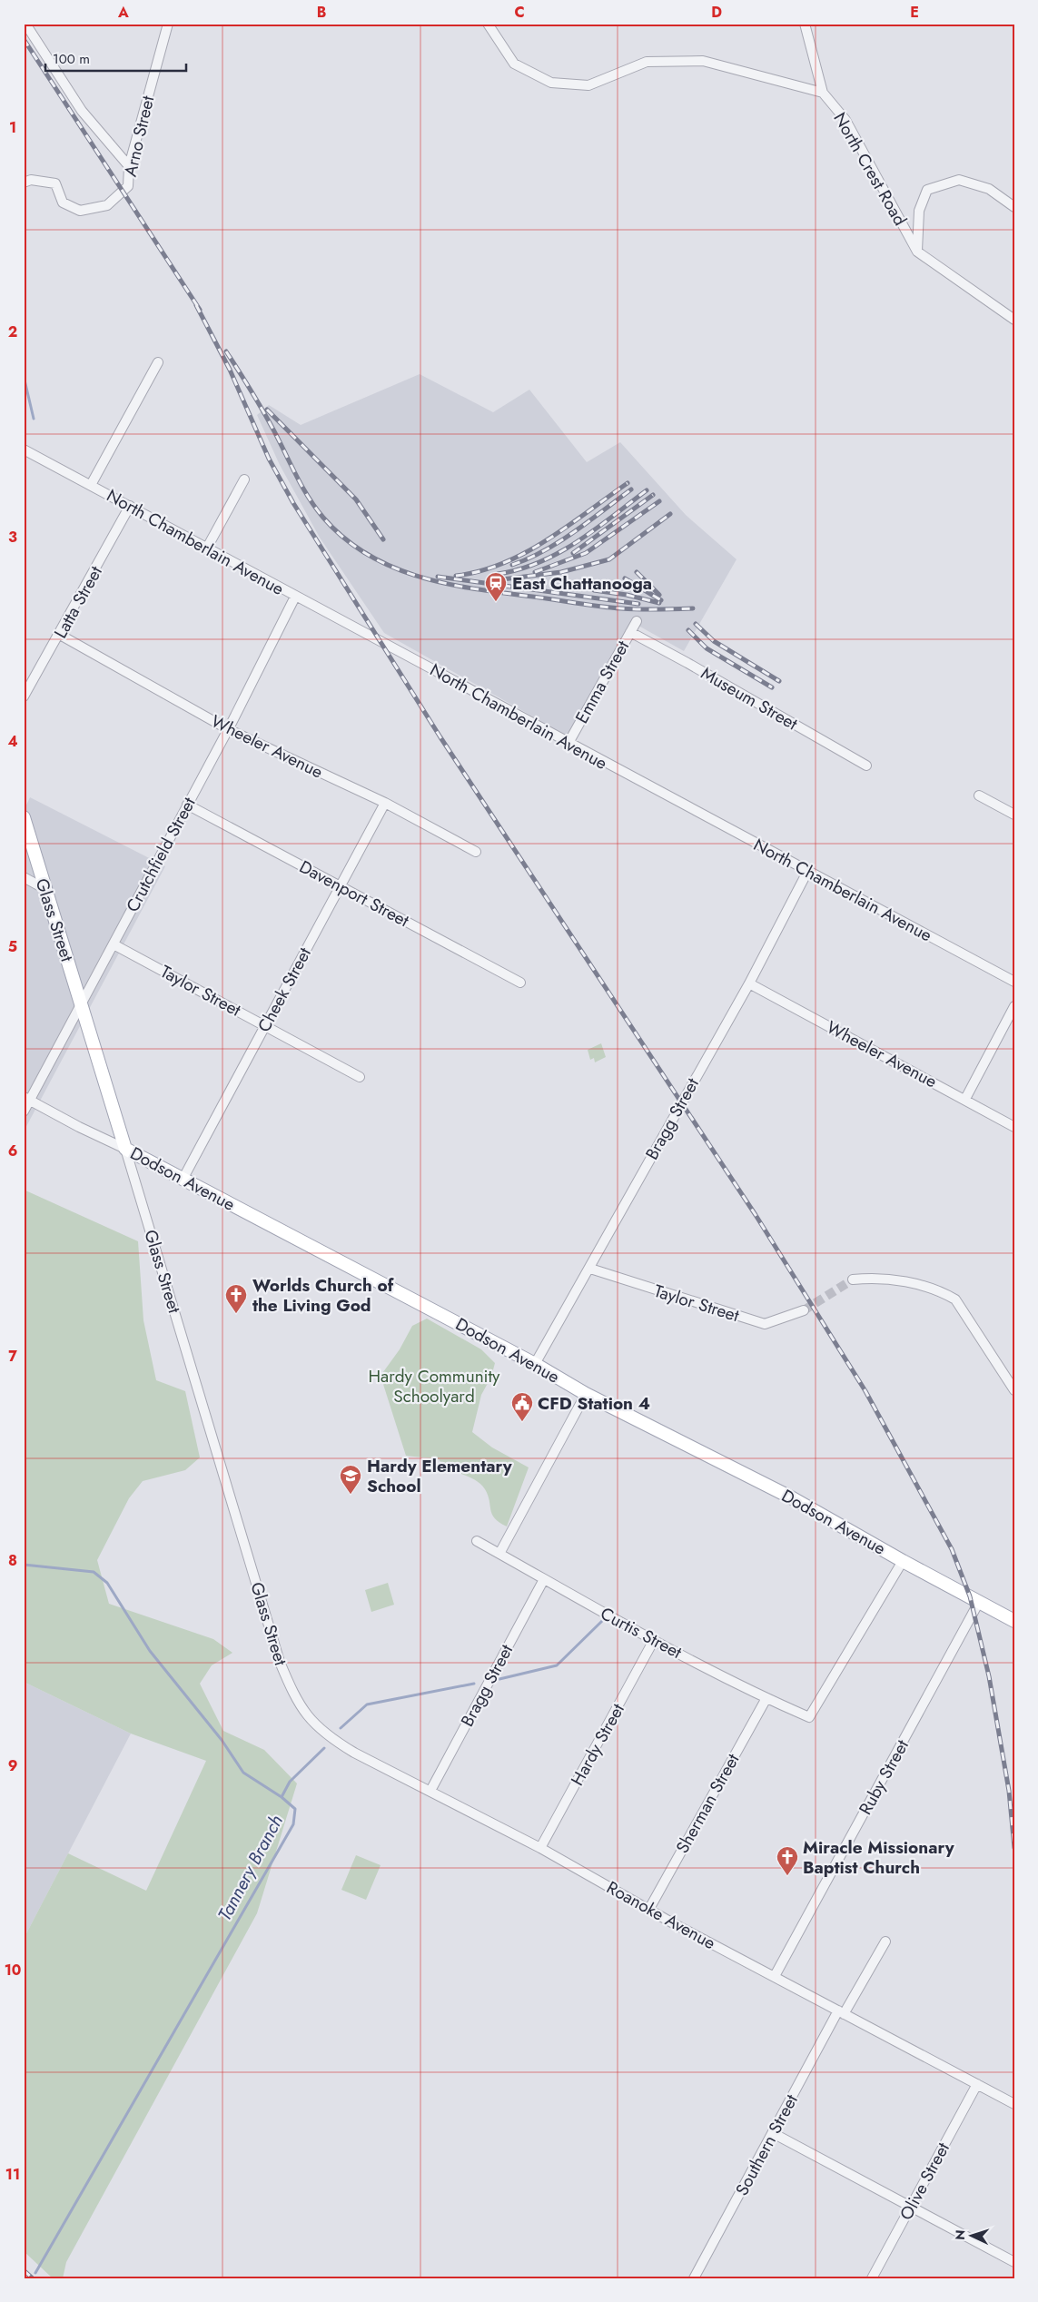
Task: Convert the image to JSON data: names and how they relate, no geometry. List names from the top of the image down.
{
  "streets": {
    "main road": ["Glass Street", "Dodson Avenue"],
    "street": [
      "Arno Street",
      "North Crest Road",
      "North Chamberlain Avenue",
      "Latta Street",
      "Emma Street",
      "Museum Street",
      "Wheeler Avenue",
      "Crutchfield Street",
      "Davenport Street",
      "Cheek Street",
      "Taylor Street",
      "Bragg Street",
      "Curtis Street",
      "Hardy Street",
      "Ruby Street",
      "Sherman Street",
      "Roanoke Avenue",
      "Southern Street",
      "Olive Street"
    ]
  },
  "crossings": [
    ["North Chamberlain Avenue", "Latta Street"],
    ["North Chamberlain Avenue", "Emma Street"],
    ["North Chamberlain Avenue", "Crutchfield Street"],
    ["North Chamberlain Avenue", "Bragg Street"],
    ["Latta Street", "Wheeler Avenue"],
    ["Emma Street", "Museum Street"],
    ["Wheeler Avenue", "Crutchfield Street"],
    ["Wheeler Avenue", "Cheek Street"],
    ["Wheeler Avenue", "Bragg Street"],
    ["Crutchfield Street", "Davenport Street"],
    ["Crutchfield Street", "Glass Street"],
    ["Crutchfield Street", "Taylor Street"],
    ["Crutchfield Street", "Dodson Avenue"],
    ["Davenport Street", "Cheek Street"],
    ["Glass Street", "Dodson Avenue"],
    ["Glass Street", "Roanoke Avenue"],
    ["Cheek Street", "Taylor Street"],
    ["Cheek Street", "Dodson Avenue"],
    ["Taylor Street", "Bragg Street"],
    ["Bragg Street", "Dodson Avenue"],
    ["Bragg Street", "Curtis Street"],
    ["Bragg Street", "Roanoke Avenue"],
    ["Dodson Avenue", "Curtis Street"],
    ["Dodson Avenue", "Ruby Street"],
    ["Curtis Street", "Hardy Street"],
    ["Curtis Street", "Sherman Street"],
    ["Hardy Street", "Roanoke Avenue"],
    ["Ruby Street", "Roanoke Avenue"],
    ["Sherman Street", "Roanoke Avenue"],
    ["Roanoke Avenue", "Southern Street"],
    ["Roanoke Avenue", "Olive Street"]
  ],
  "water": ["Tannery Branch"],
  "parks": ["Hardy Community Schoolyard"],
  "places": {
    "station": ["East Chattanooga"],
    "church": ["Worlds Church of the Living God", "Miracle Missionary Baptist Church"],
    "public building": ["CFD Station 4"],
    "school or university": ["Hardy Elementary School"]
  },
  "scale_bar": "100 m",
  "north": "left",
  "grid": {
    "columns": [
      "A",
      "B",
      "C",
      "D",
      "E"
    ],
    "rows": [
      "1",
      "2",
      "3",
      "4",
      "5",
      "6",
      "7",
      "8",
      "9",
      "10",
      "11"
    ]
  }
}
